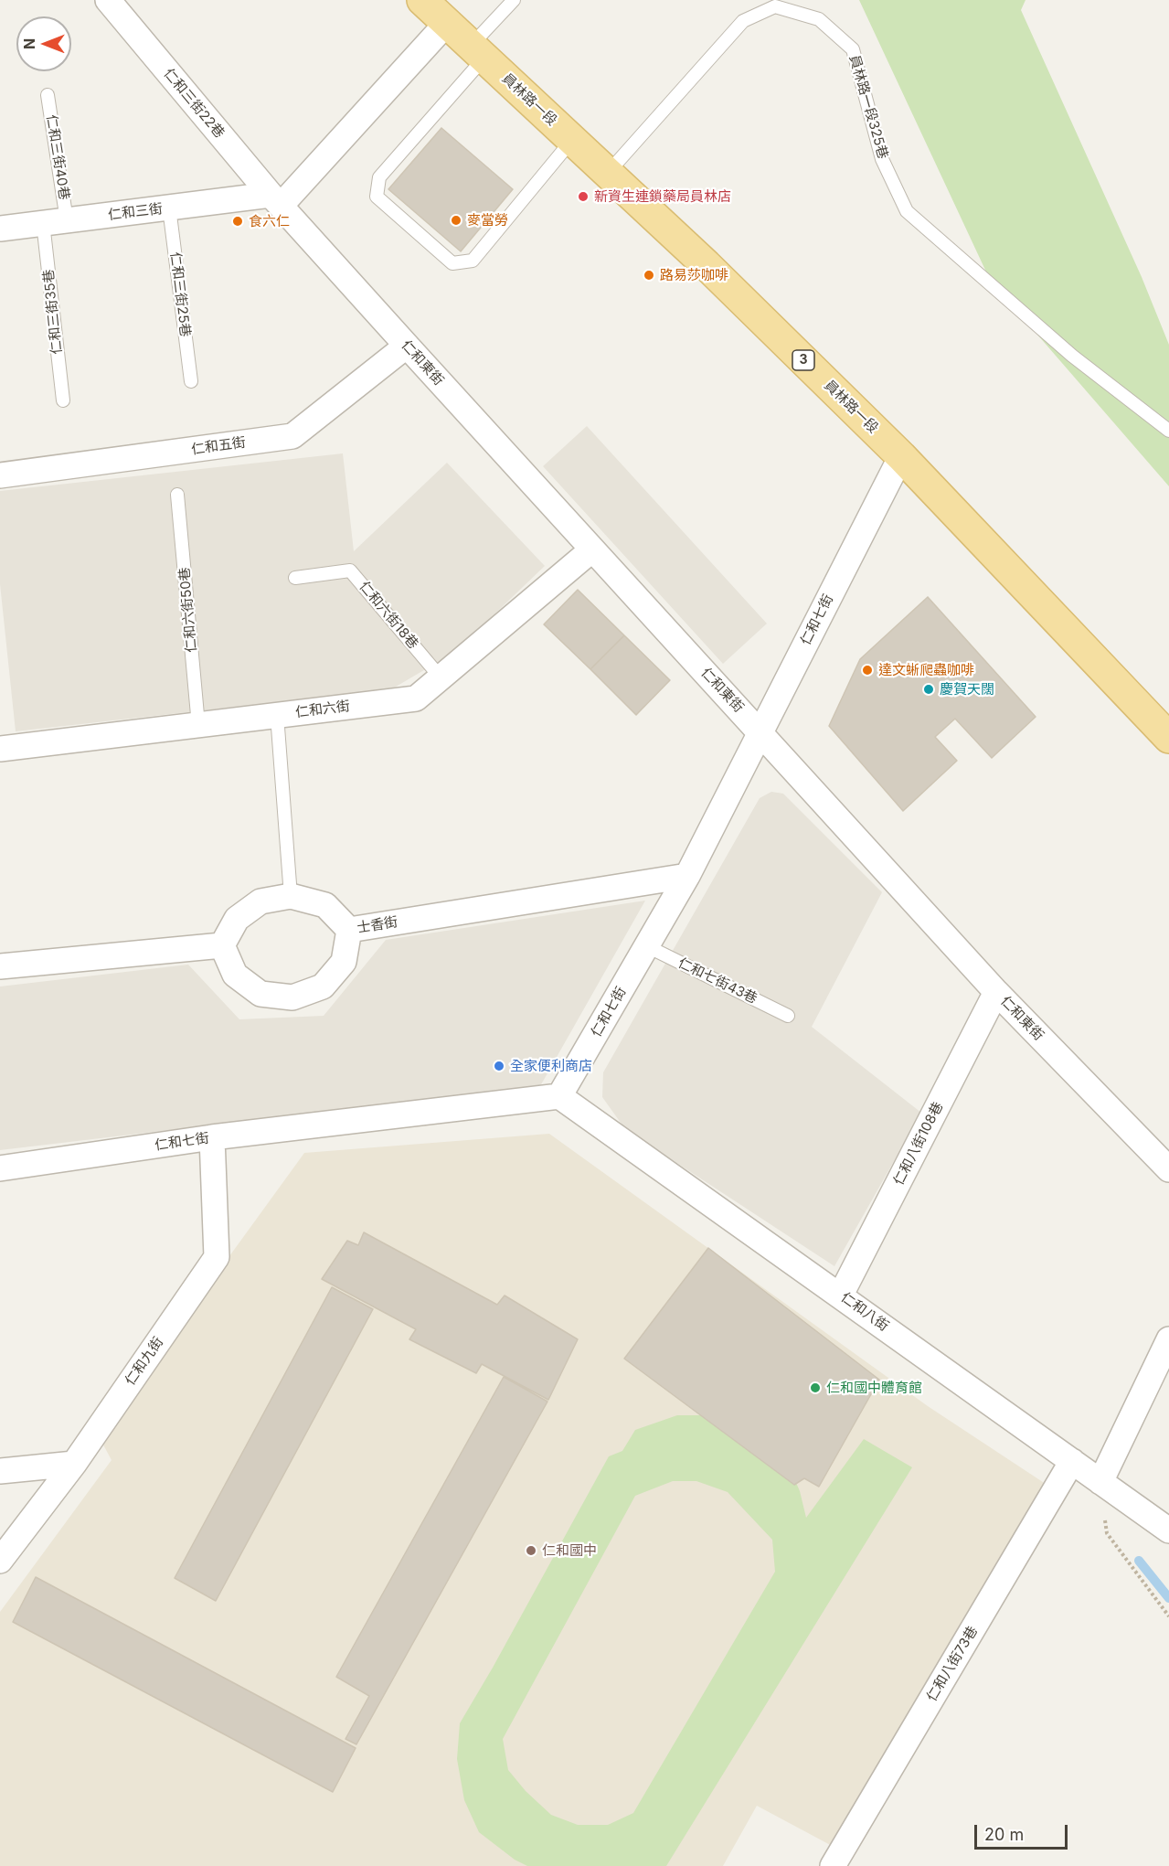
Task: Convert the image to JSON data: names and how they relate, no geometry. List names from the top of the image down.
{
  "streets": {
    "main road": ["員林路一段", "3"],
    "street": [
      "仁和三街22巷",
      "仁和三街",
      "仁和東街",
      "仁和五街",
      "仁和七街",
      "仁和六街",
      "士香街",
      "仁和八街108巷",
      "仁和八街",
      "仁和九街",
      "仁和八街73巷"
    ],
    "lane": [
      "員林路一段325巷",
      "仁和三街40巷",
      "仁和三街25巷",
      "仁和三街35巷",
      "仁和六街50巷",
      "仁和六街18巷",
      "仁和七街43巷"
    ]
  },
  "crossings": [
    ["員林路一段", "員林路一段325巷"],
    ["員林路一段", "仁和七街"],
    ["仁和三街22巷", "仁和三街"],
    ["仁和三街22巷", "仁和東街"],
    ["仁和三街40巷", "仁和三街"],
    ["仁和三街40巷", "仁和三街35巷"],
    ["仁和三街", "仁和三街25巷"],
    ["仁和三街", "仁和三街35巷"],
    ["仁和三街", "仁和東街"],
    ["仁和東街", "仁和五街"],
    ["仁和東街", "仁和七街"],
    ["仁和東街", "仁和六街"],
    ["仁和東街", "仁和八街108巷"],
    ["仁和六街50巷", "仁和六街"],
    ["仁和六街18巷", "仁和六街"],
    ["仁和七街", "士香街"],
    ["仁和七街", "仁和七街43巷"],
    ["仁和七街", "仁和八街"],
    ["仁和七街", "仁和九街"],
    ["仁和八街108巷", "仁和八街"],
    ["仁和八街", "仁和八街73巷"]
  ],
  "places": [
    "新資生連鎖藥局員林店",
    "麥當勞",
    "食六仁",
    "路易莎咖啡",
    "達文蜥爬蟲咖啡",
    "慶賀天闊",
    "全家便利商店",
    "仁和國中體育館",
    "仁和國中"
  ],
  "scale_bar": "20 m",
  "north": "left"
}
